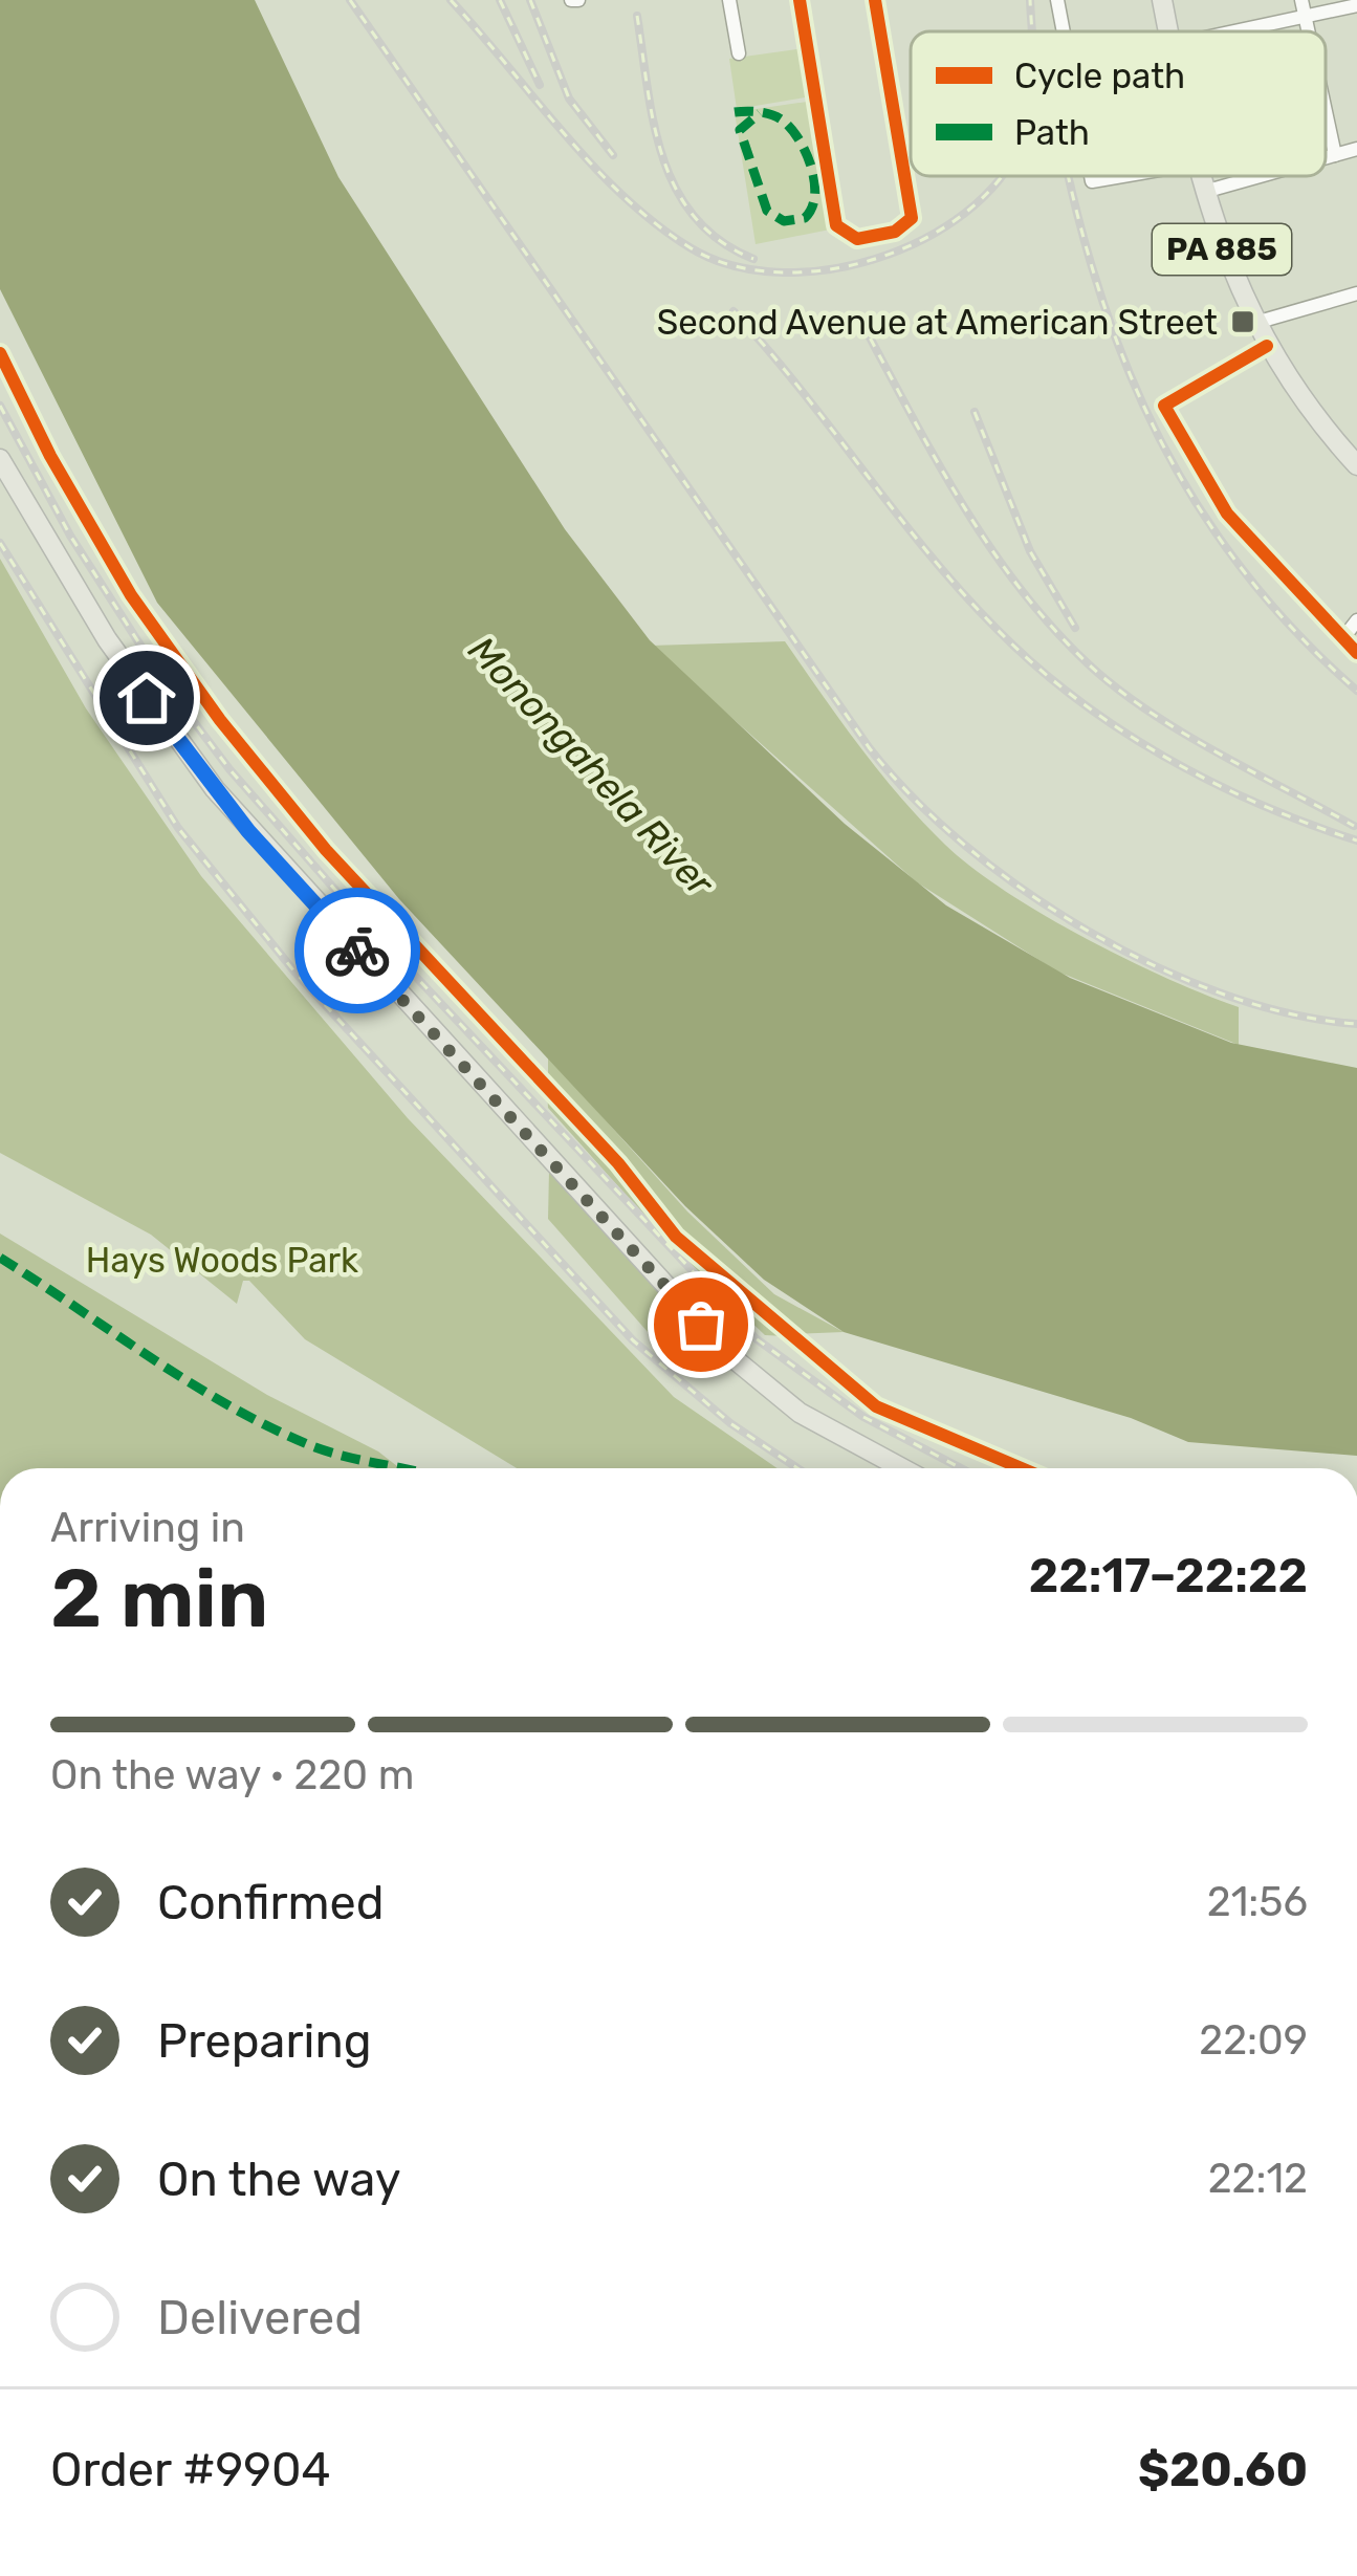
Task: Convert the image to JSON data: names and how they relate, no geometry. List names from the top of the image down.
{
  "streets": {
    "main road": ["PA 885"]
  },
  "water": ["Monongahela River"],
  "parks": ["Hays Woods Park"],
  "places": {
    "transit": ["Second Avenue at American Street"]
  },
  "legend": ["Cycle path", "Path"],
  "page": {
    "heading": ["2 min", "Arriving in", "22:17–22:22"],
    "panel": ["Order #9904", "$20.60"],
    "bar": "On the way · 220 m",
    "list": [
      ["Confirmed", "21:56"],
      ["Preparing", "22:09"],
      ["On the way", "22:12"],
      "Delivered"
    ]
  }
}
